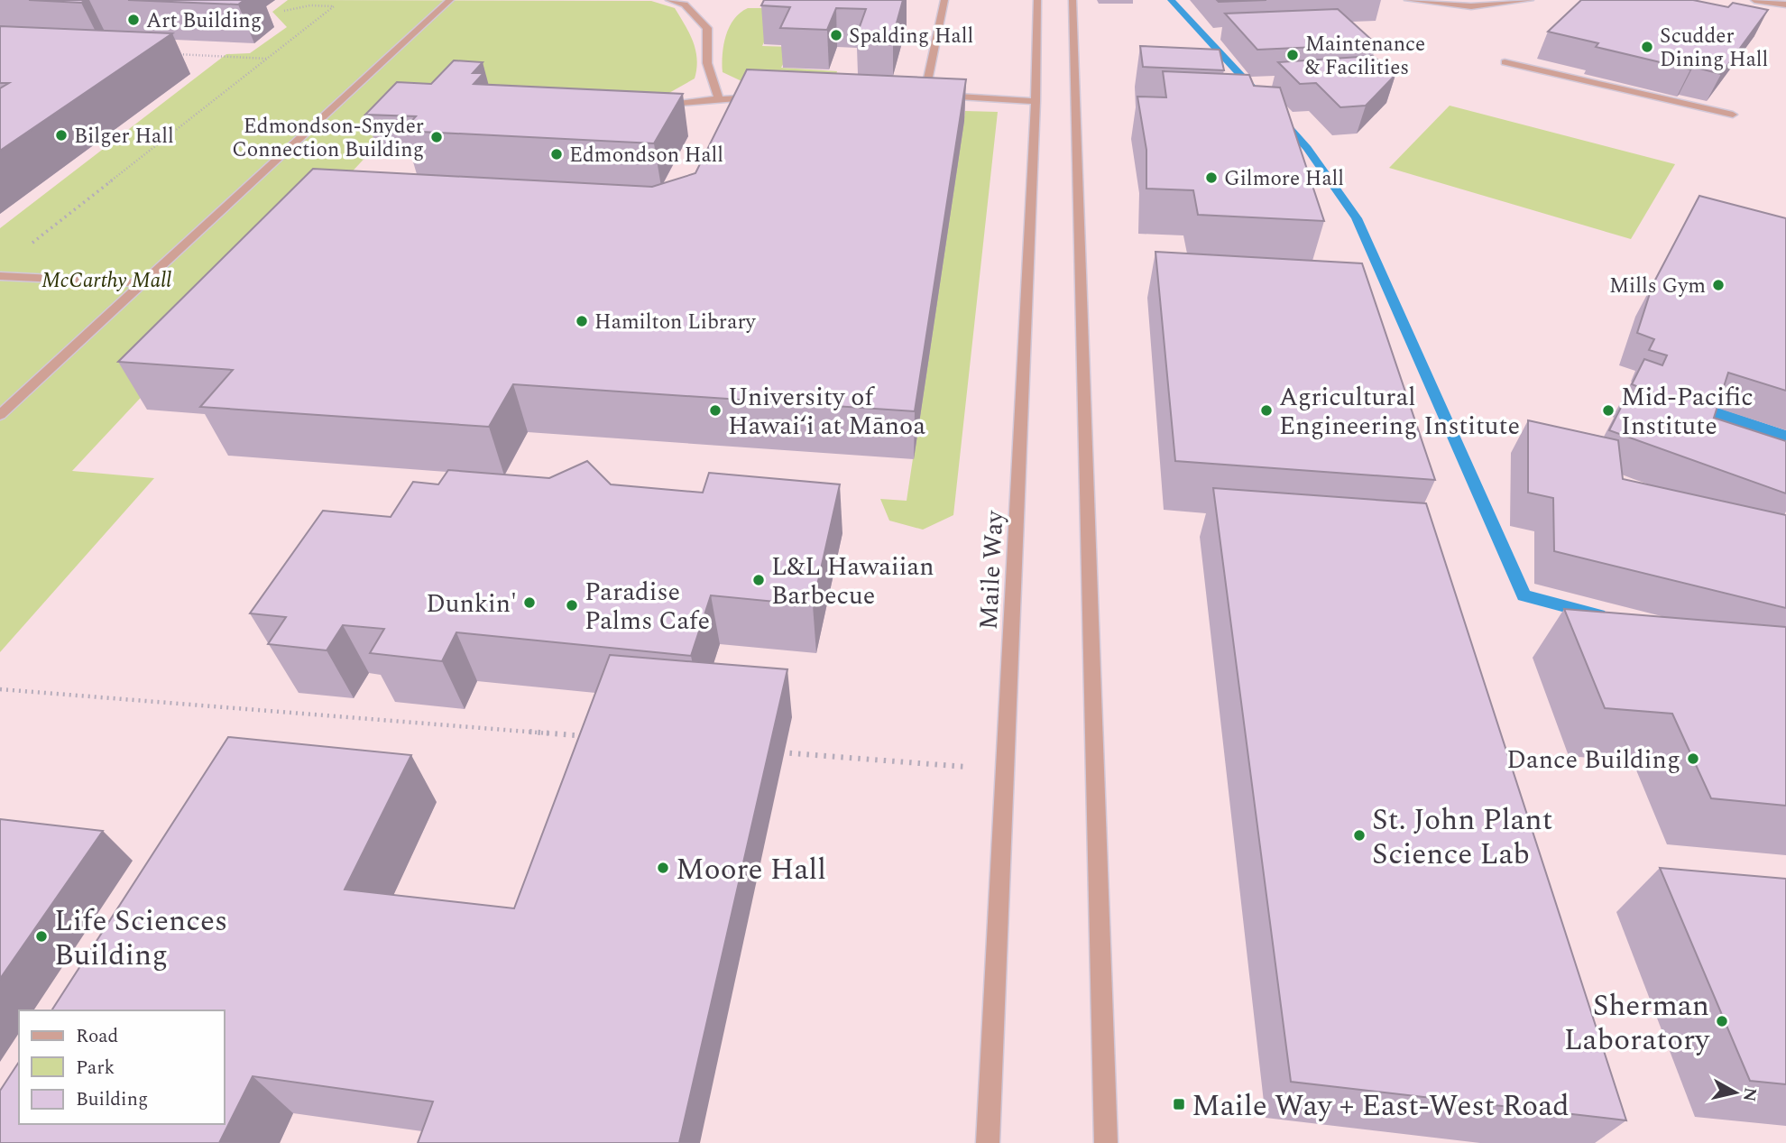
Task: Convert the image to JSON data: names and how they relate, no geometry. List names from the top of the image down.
{
  "streets": {
    "street": ["Maile Way"]
  },
  "parks": ["McCarthy Mall"],
  "places": {
    "other": [
      "Art Building",
      "Spalding Hall",
      "Scudder Dining Hall",
      "Maintenance & Facilities",
      "Bilger Hall",
      "Edmondson-Snyder Connection Building",
      "Edmondson Hall",
      "Gilmore Hall",
      "Mills Gym",
      "Hamilton Library",
      "University of Hawaiʻi at Mānoa",
      "Agricultural Engineering Institute",
      "Mid-Pacific Institute",
      "L&L Hawaiian Barbecue",
      "Dunkin'",
      "Paradise Palms Cafe",
      "Dance Building",
      "St. John Plant Science Lab",
      "Moore Hall",
      "Life Sciences Building",
      "Sherman Laboratory"
    ],
    "transit": ["Maile Way + East-West Road"]
  },
  "legend": ["Road", "Park", "Building"],
  "north": "right"
}
